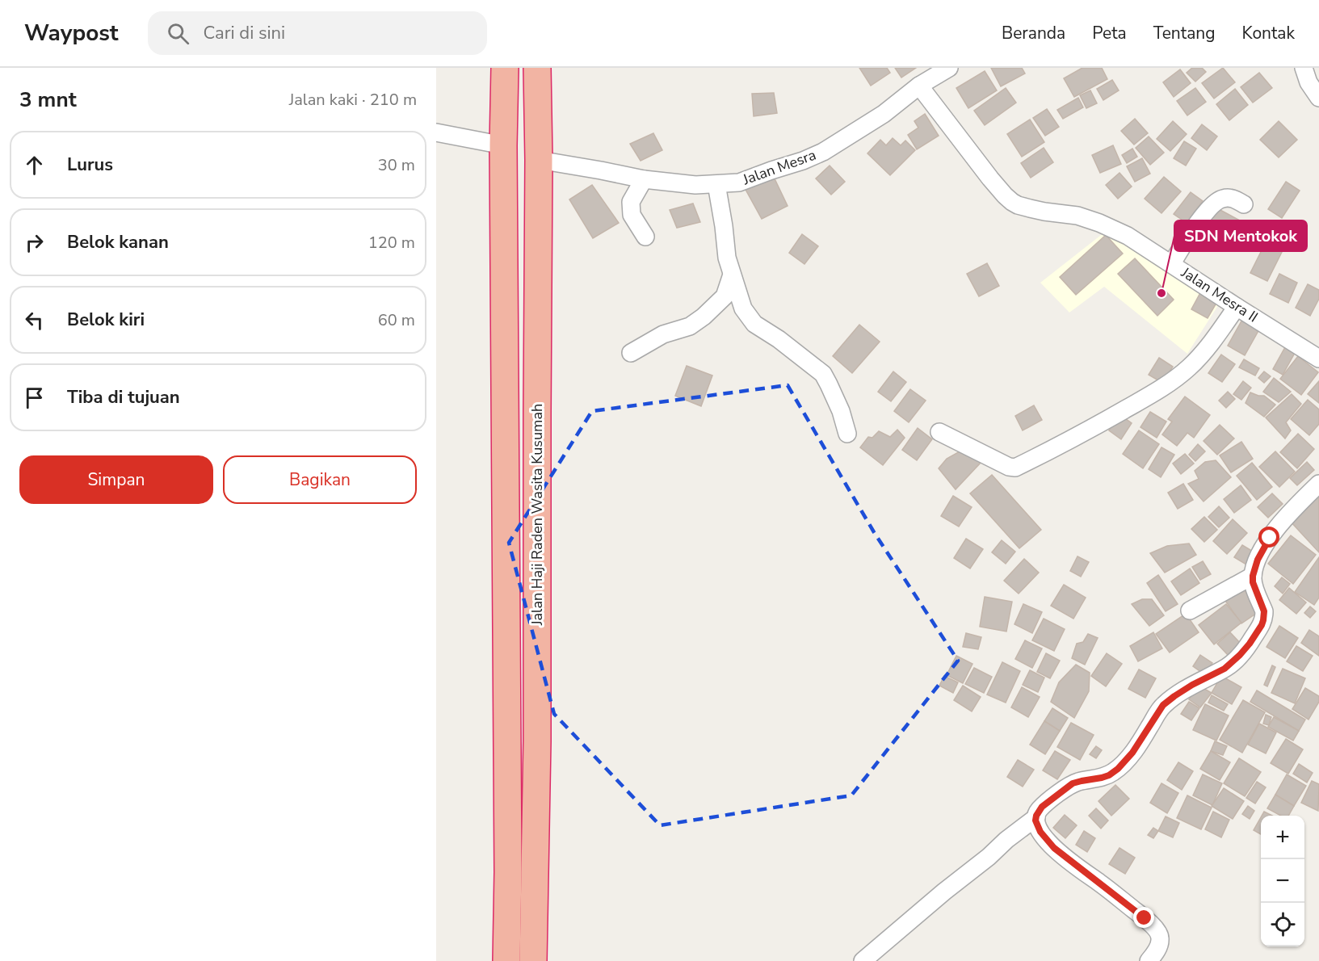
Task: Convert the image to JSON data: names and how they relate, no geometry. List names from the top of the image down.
{
  "streets": {
    "highway": ["Jalan Haji Raden Wasita Kusumah"],
    "street": ["Jalan Mesra", "Jalan Mesra II"]
  },
  "crossings": [
    ["Jalan Mesra", "Jalan Mesra II"],
    ["Jalan Mesra", "Jalan Haji Raden Wasita Kusumah"]
  ],
  "places": ["SDN Mentokok"],
  "page": {
    "header": "Waypost",
    "search": "Cari di sini",
    "nav": [
      "Beranda",
      "Peta",
      "Tentang",
      "Kontak"
    ],
    "heading": ["3 mnt", "Jalan kaki · 210 m"],
    "list": [
      ["Lurus", "30 m"],
      ["Belok kanan", "120 m"],
      ["Belok kiri", "60 m"],
      "Tiba di tujuan"
    ],
    "buttons": ["Simpan", "Bagikan"],
    "map_buttons": ["+", "−"]
  }
}
